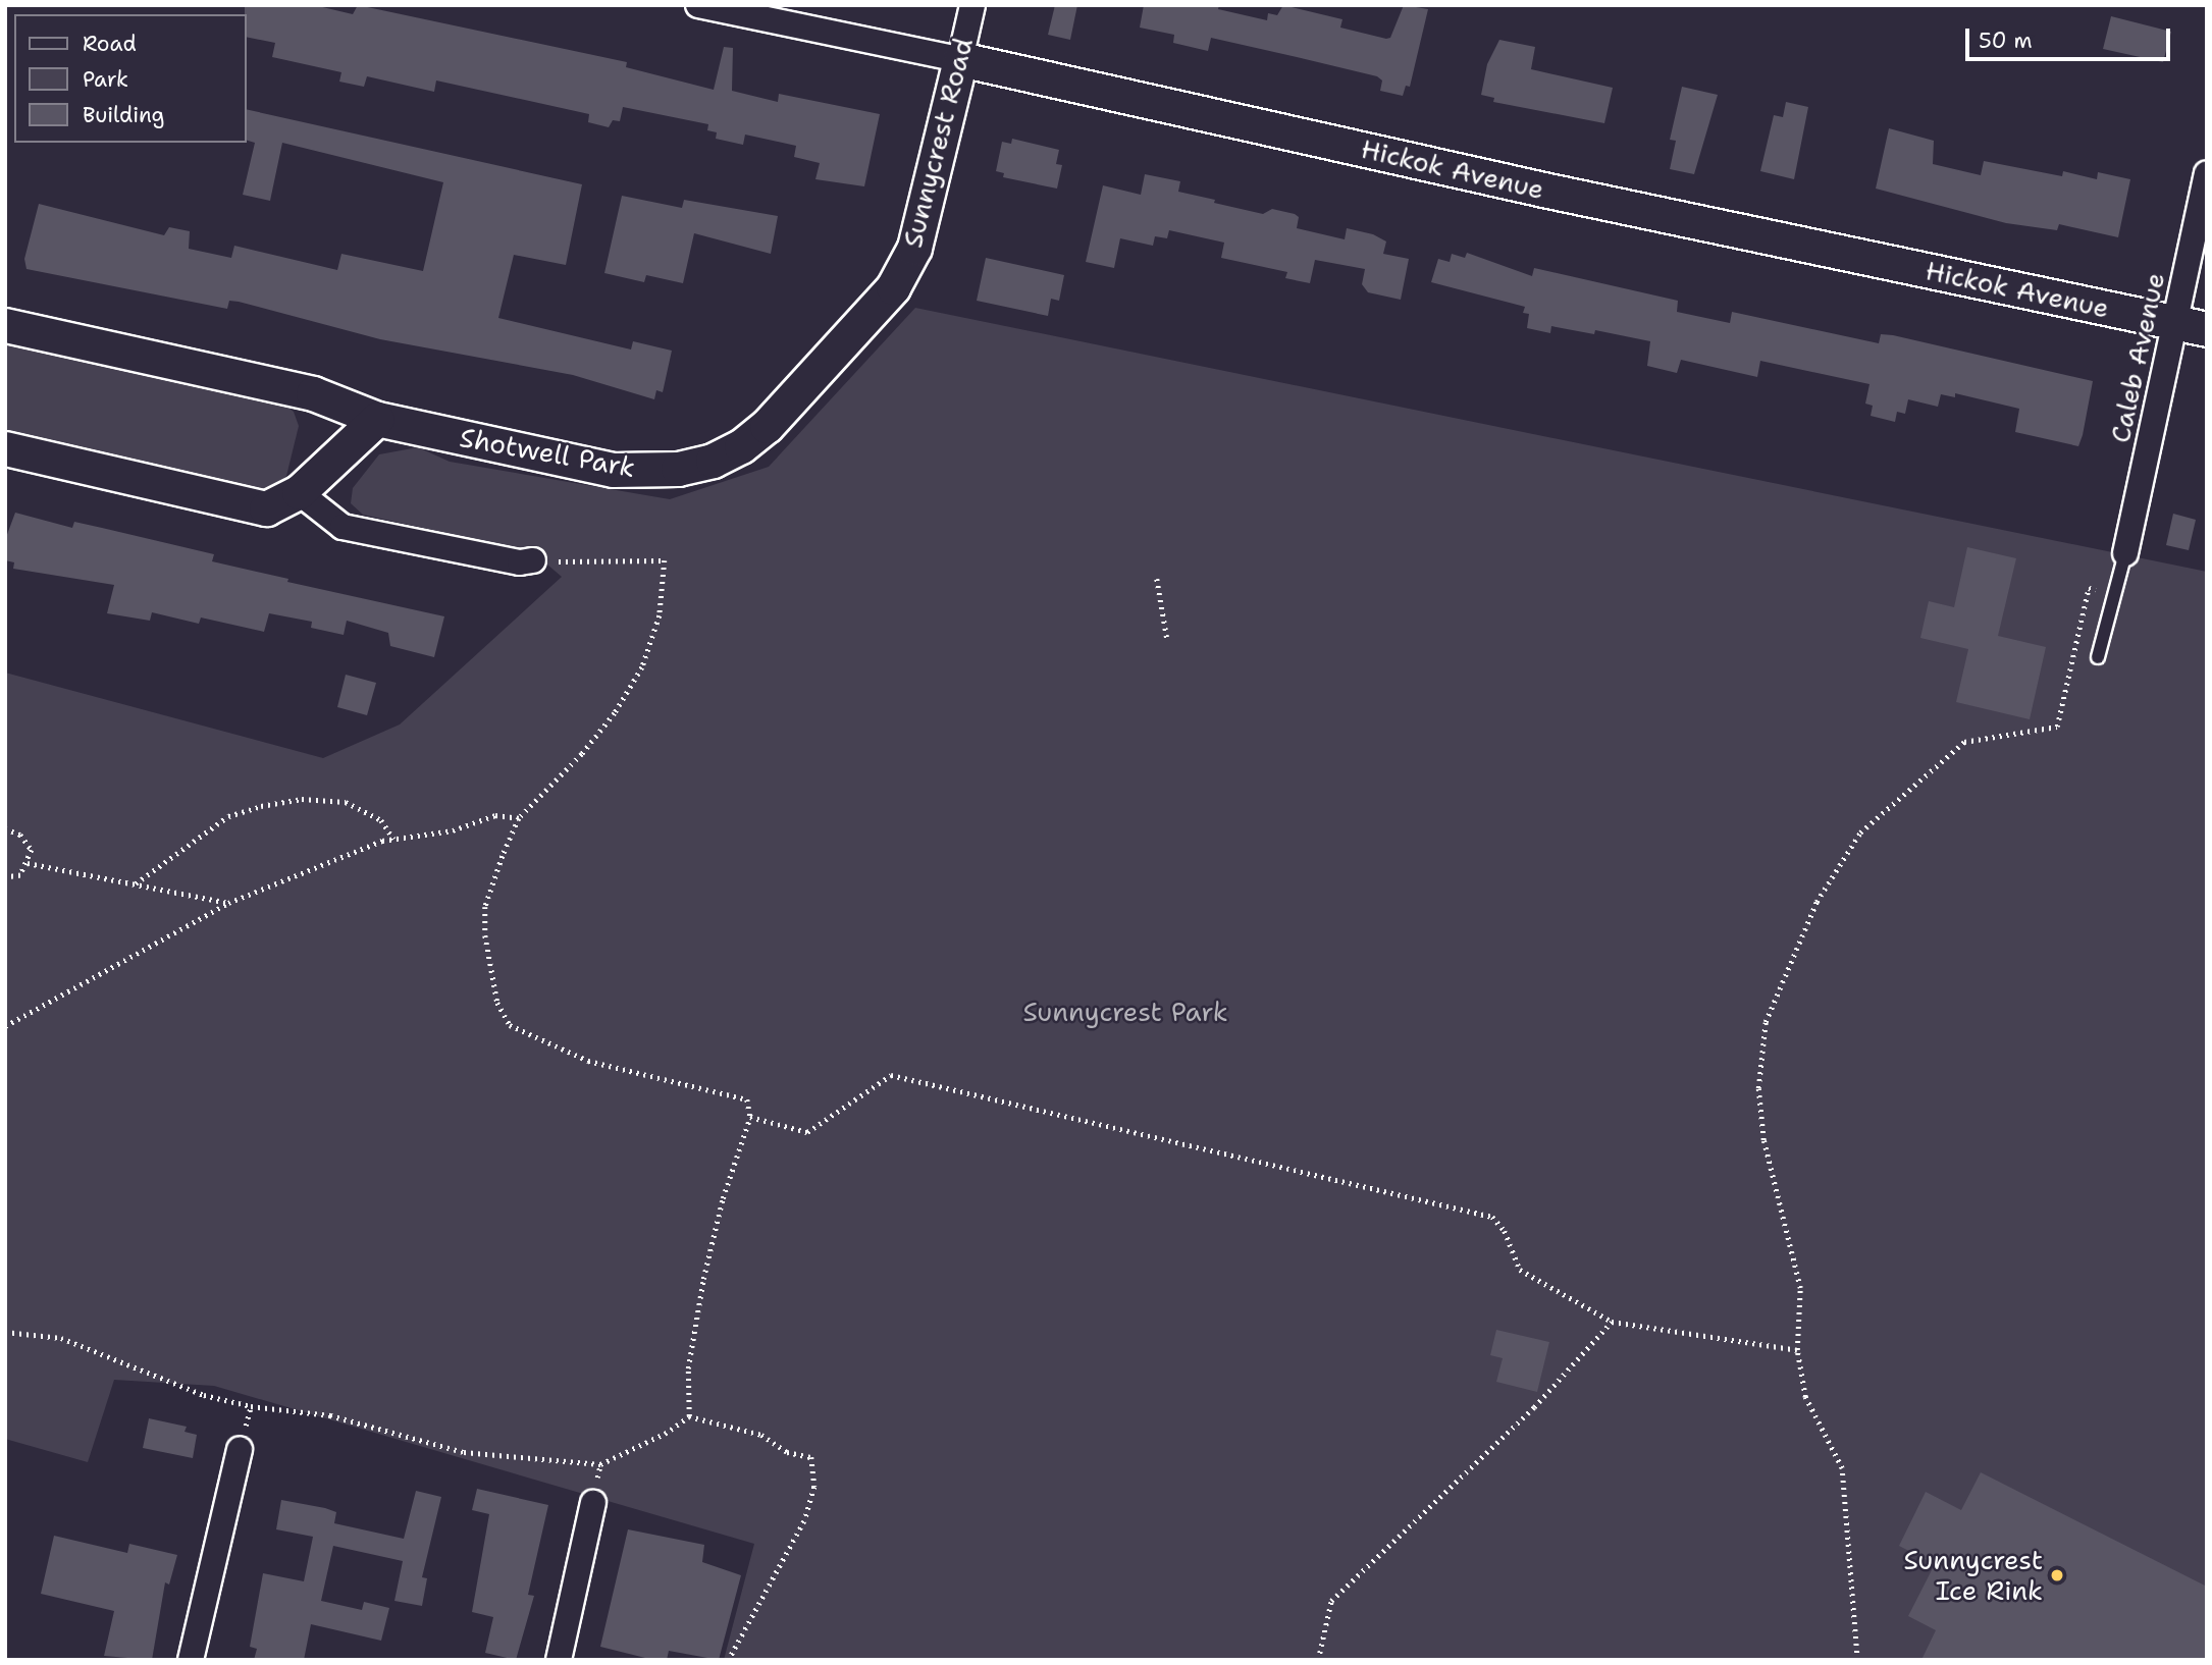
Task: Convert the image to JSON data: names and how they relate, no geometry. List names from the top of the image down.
{
  "streets": {
    "street": [
      "Sunnycrest Road",
      "Hickok Avenue",
      "Caleb Avenue",
      "Shotwell Park"
    ]
  },
  "crossings": [
    ["Sunnycrest Road", "Hickok Avenue"],
    ["Sunnycrest Road", "Shotwell Park"],
    ["Hickok Avenue", "Caleb Avenue"]
  ],
  "parks": ["Sunnycrest Park"],
  "places": ["Sunnycrest Ice Rink"],
  "legend": ["Road", "Park", "Building"],
  "scale_bar": "50 m"
}
